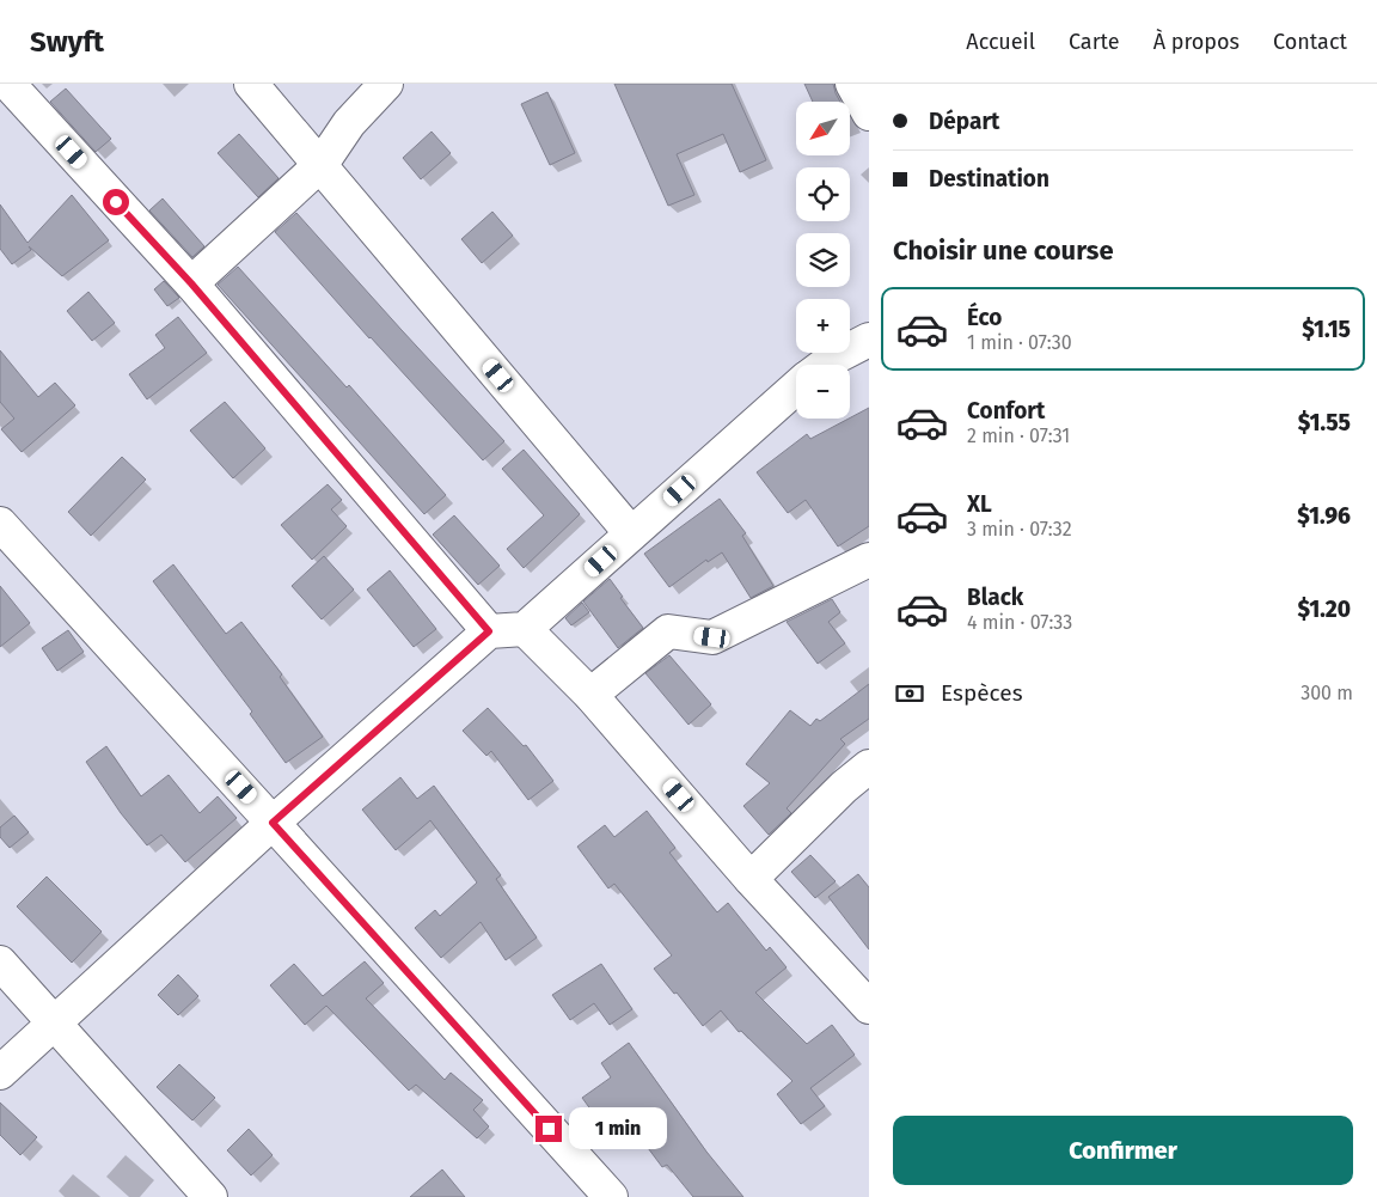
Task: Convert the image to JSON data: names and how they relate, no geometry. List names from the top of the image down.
{
  "north": "bottom left",
  "page": {
    "header": "Swyft",
    "nav": [
      "Accueil",
      "Carte",
      "À propos",
      "Contact"
    ],
    "banner": ["Départ", "Destination"],
    "map_buttons": ["+", "−"],
    "heading": "Choisir une course",
    "list": [
      {
        "name": "Éco",
        "note": "1 min · 07:30",
        "value": "$1.15"
      },
      {
        "name": "Confort",
        "note": "2 min · 07:31",
        "value": "$1.55"
      },
      {
        "name": "XL",
        "note": "3 min · 07:32",
        "value": "$1.96"
      },
      {
        "name": "Black",
        "note": "4 min · 07:33",
        "value": "$1.20"
      }
    ],
    "pay": ["Espèces", "300 m"],
    "buttons": "Confirmer",
    "bubble": "1 min"
  }
}
